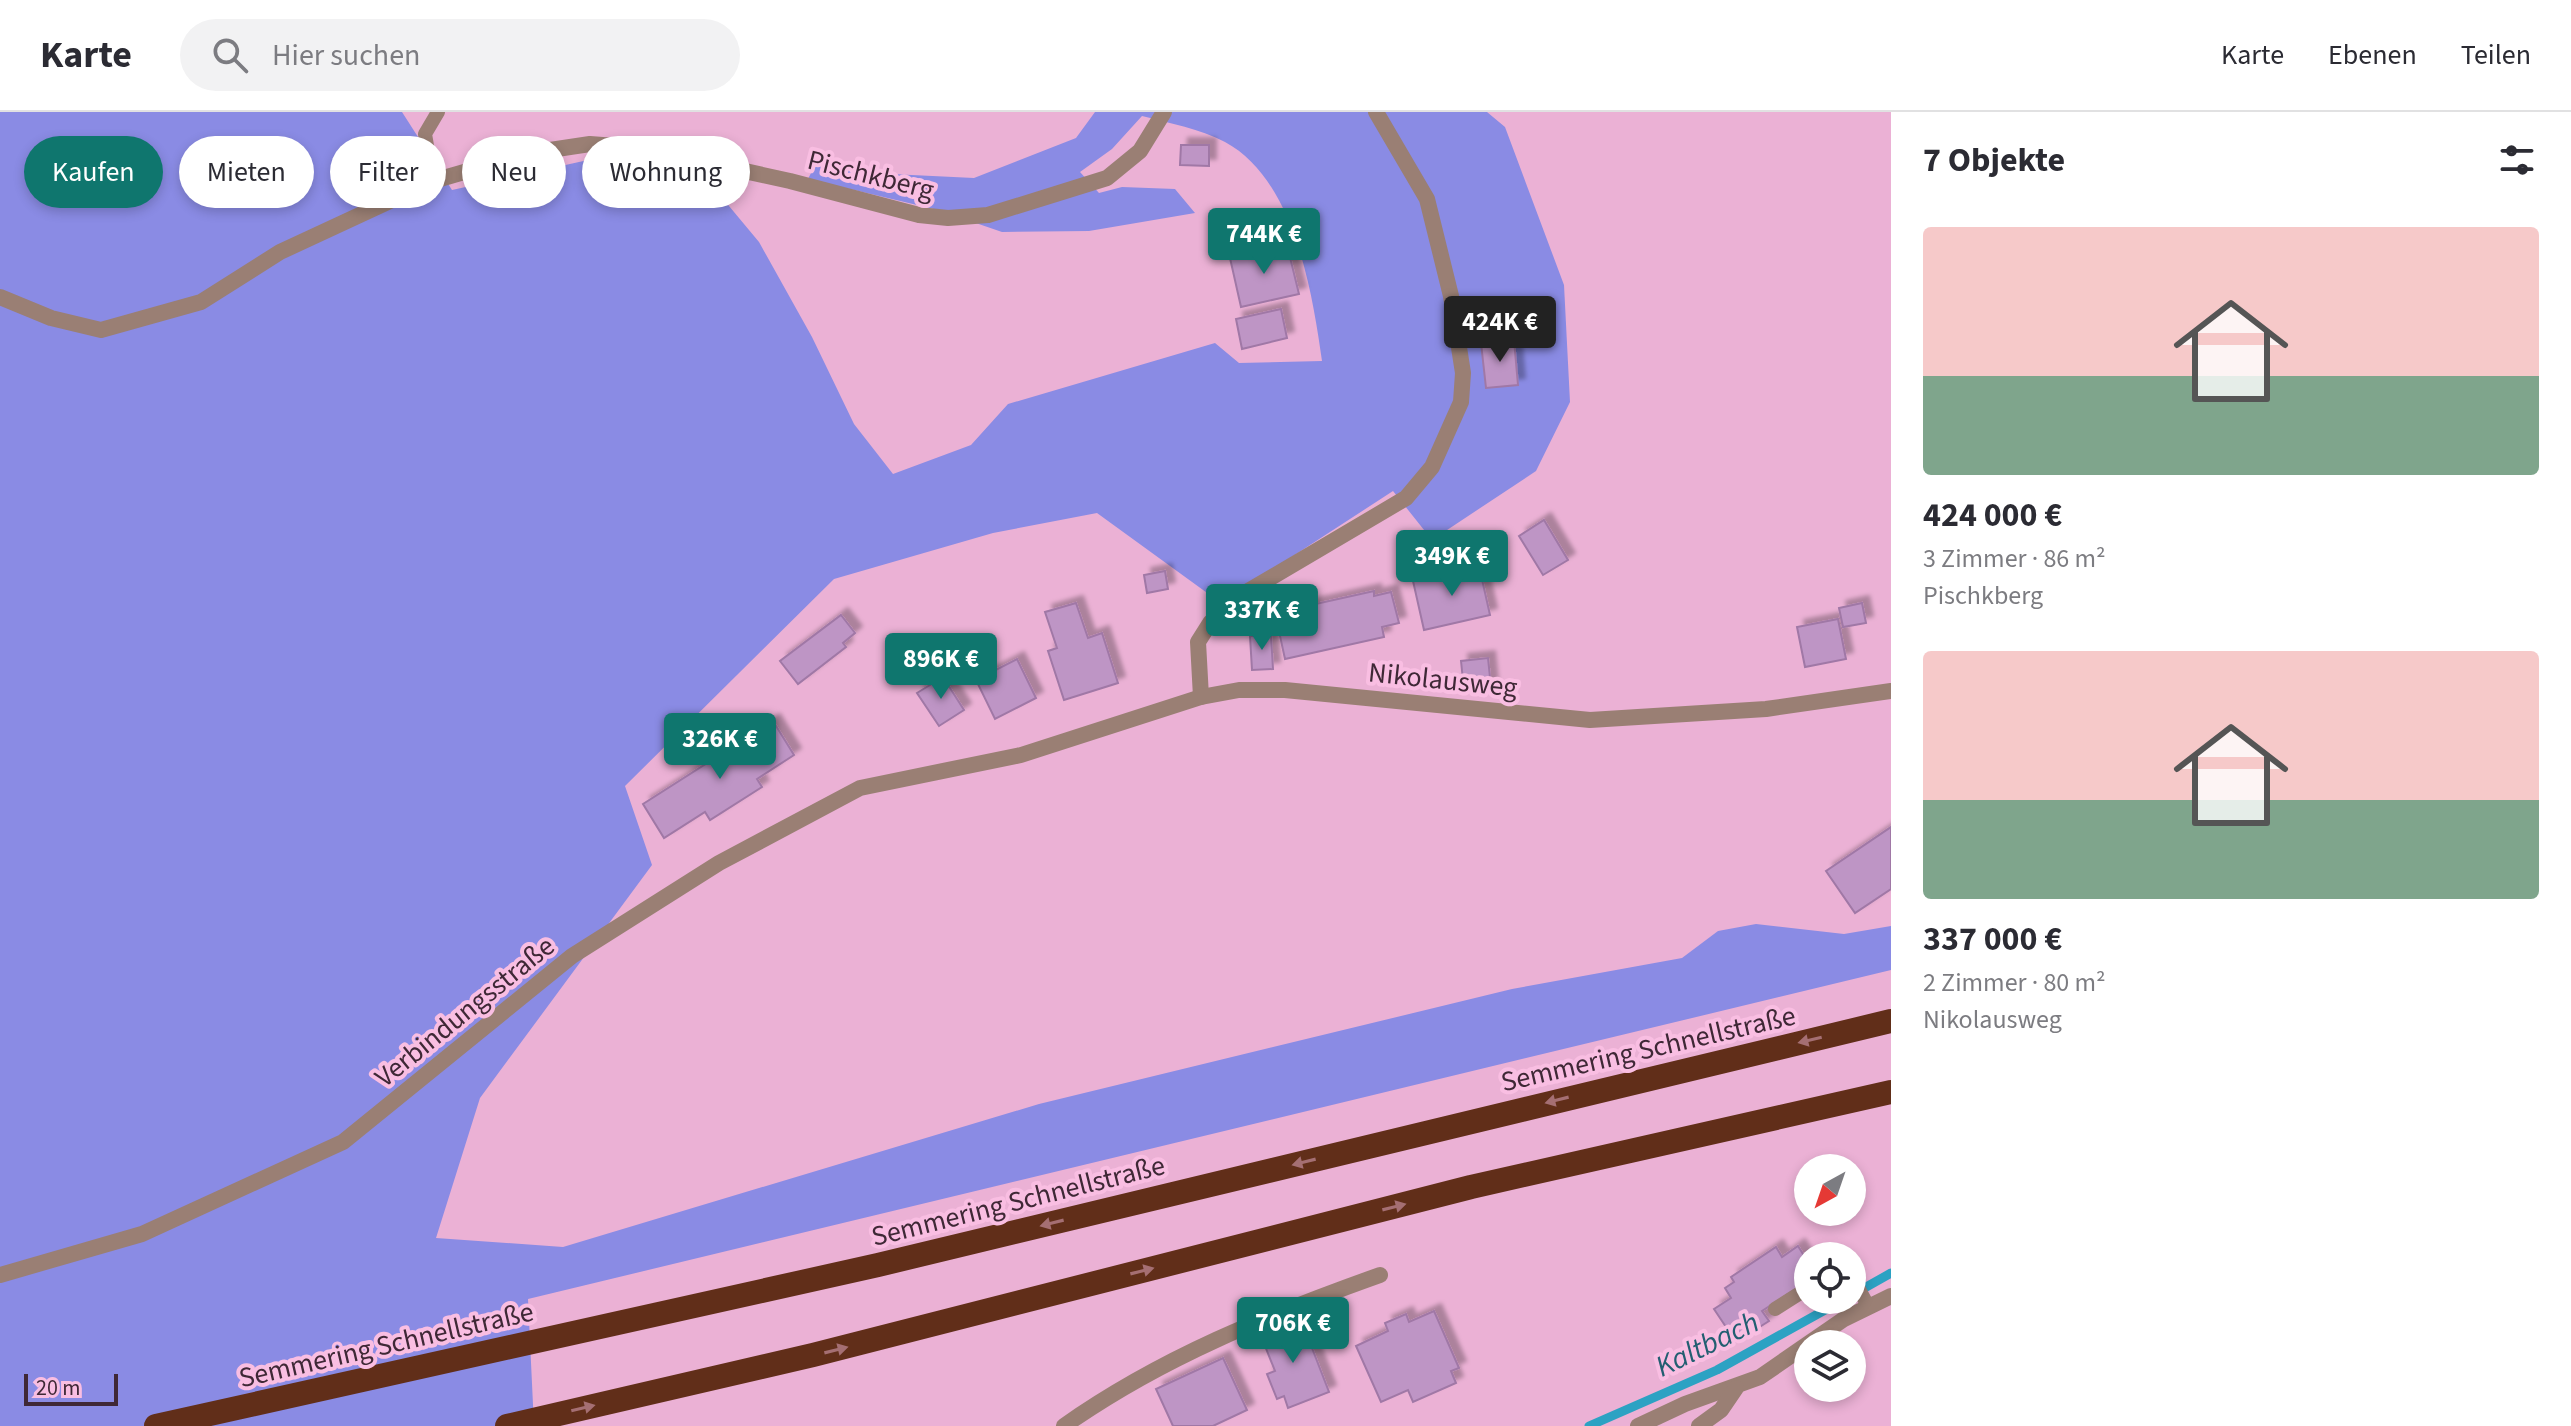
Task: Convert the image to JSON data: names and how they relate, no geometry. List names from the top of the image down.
{
  "streets": {
    "highway": ["Semmering Schnellstraße"],
    "street": ["Pischkberg", "Nikolausweg", "Verbindungsstraße"]
  },
  "crossings": [
    ["Nikolausweg", "Verbindungsstraße"]
  ],
  "water": ["Kaltbach"],
  "scale_bar": "20 m",
  "north": "bottom left",
  "page": {
    "header": "Karte",
    "search": "Hier suchen",
    "nav": ["Karte", "Ebenen", "Teilen"],
    "heading": "7 Objekte",
    "chip": [
      "Kaufen",
      "Mieten",
      "Filter",
      "Neu",
      "Wohnung"
    ],
    "price": [
      "744K €",
      "424K €",
      "349K €",
      "337K €",
      "896K €",
      "326K €",
      "706K €"
    ],
    "list": [
      {
        "name": "424 000 €",
        "note": "3 Zimmer · 86 m² · Pischkberg"
      },
      {
        "name": "337 000 €",
        "note": "2 Zimmer · 80 m² · Nikolausweg"
      }
    ],
    "scale": "20 m"
  }
}
